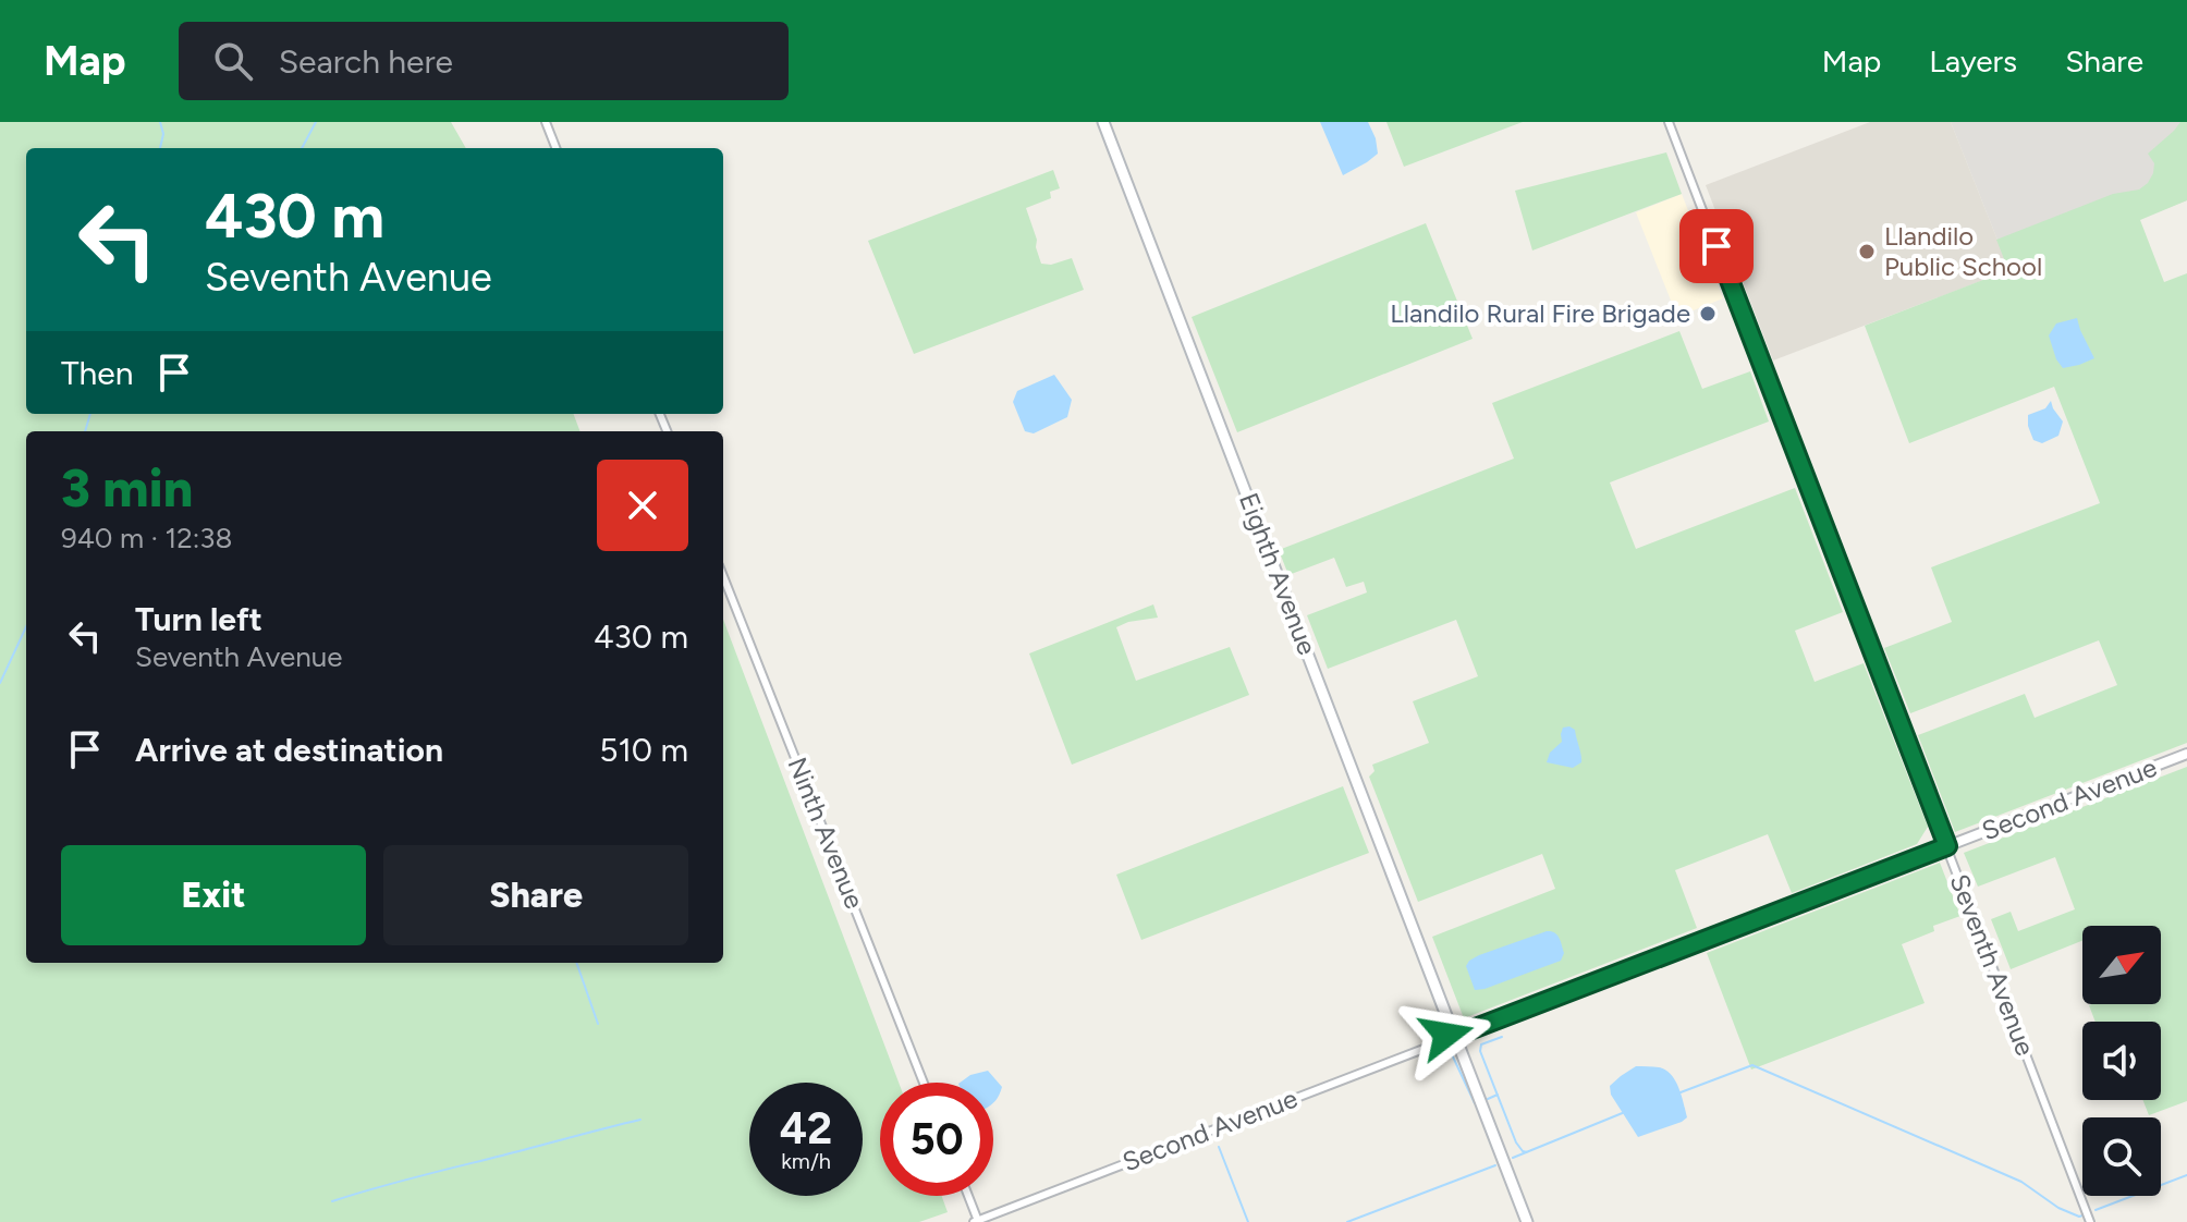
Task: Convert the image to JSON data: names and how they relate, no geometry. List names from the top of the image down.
{
  "streets": {
    "main road": ["Eighth Avenue"],
    "street": ["Second Avenue", "Ninth Avenue", "Seventh Avenue"]
  },
  "crossings": [
    ["Eighth Avenue", "Second Avenue"],
    ["Second Avenue", "Seventh Avenue"]
  ],
  "places": ["Llandilo Public School", "Llandilo Rural Fire Brigade"],
  "north": "top right",
  "page": {
    "header": "Map",
    "search": "Search here",
    "nav": ["Map", "Layers", "Share"],
    "turn": ["430 m", "Seventh Avenue"],
    "then": "Then",
    "heading": ["3 min", "940 m · 12:38"],
    "list": [
      {
        "name": "Turn left",
        "note": "Seventh Avenue",
        "value": "430 m"
      },
      {
        "name": "Arrive at destination",
        "value": "510 m"
      }
    ],
    "buttons": ["Exit", "Share"],
    "speed": "42 km/h",
    "limit": "50"
  }
}
